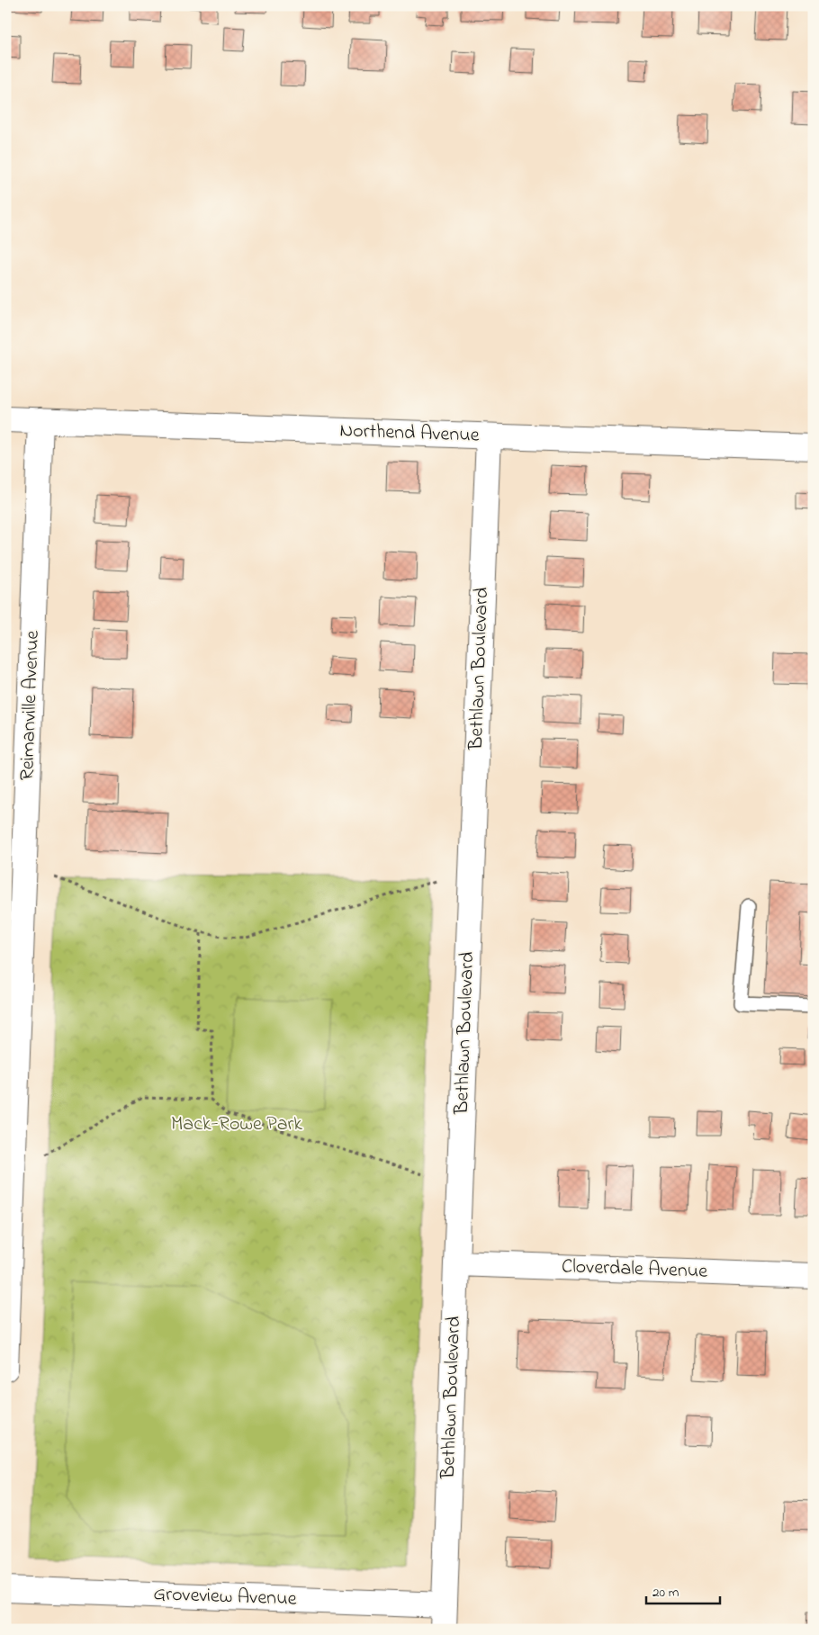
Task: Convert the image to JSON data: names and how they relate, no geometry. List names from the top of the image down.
{
  "streets": {
    "street": [
      "Northend Avenue",
      "Bethlawn Boulevard",
      "Reimanville Avenue",
      "Cloverdale Avenue",
      "Groveview Avenue"
    ]
  },
  "crossings": [
    ["Northend Avenue", "Bethlawn Boulevard"],
    ["Northend Avenue", "Reimanville Avenue"],
    ["Bethlawn Boulevard", "Cloverdale Avenue"],
    ["Bethlawn Boulevard", "Groveview Avenue"]
  ],
  "parks": ["Mack-Rowe Park"],
  "scale_bar": "20 m"
}
